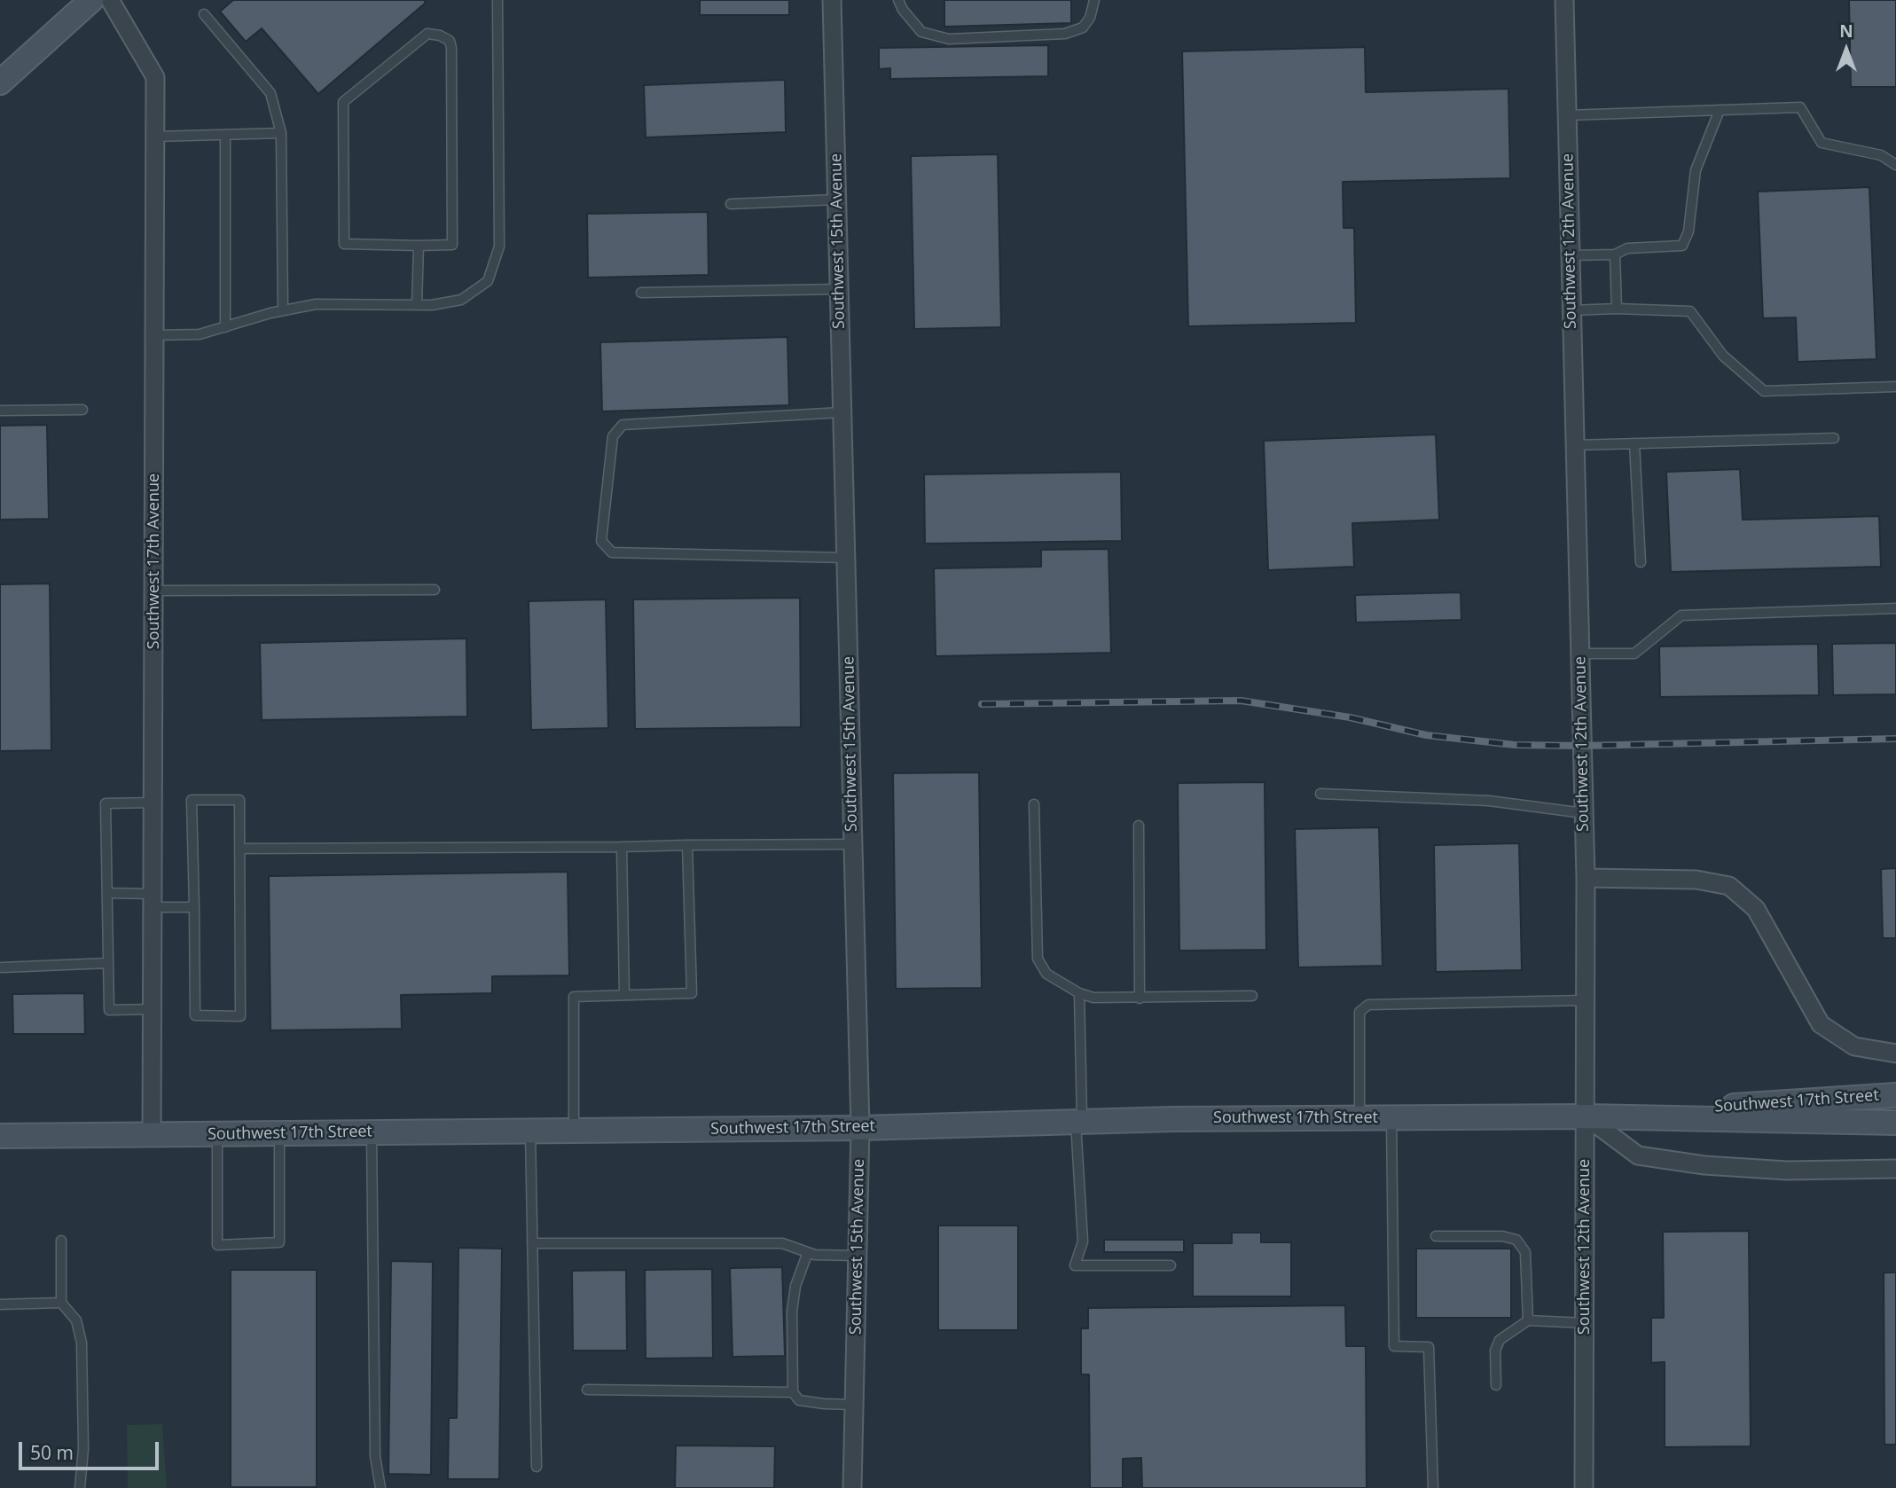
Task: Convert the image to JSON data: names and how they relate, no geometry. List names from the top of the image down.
{
  "streets": {
    "main road": ["Southwest 17th Street"],
    "street": ["Southwest 15th Avenue", "Southwest 12th Avenue", "Southwest 17th Avenue"]
  },
  "crossings": [
    ["Southwest 15th Avenue", "Southwest 17th Street"],
    ["Southwest 12th Avenue", "Southwest 17th Street"],
    ["Southwest 17th Avenue", "Southwest 17th Street"]
  ],
  "scale_bar": "50 m",
  "north": "top"
}
